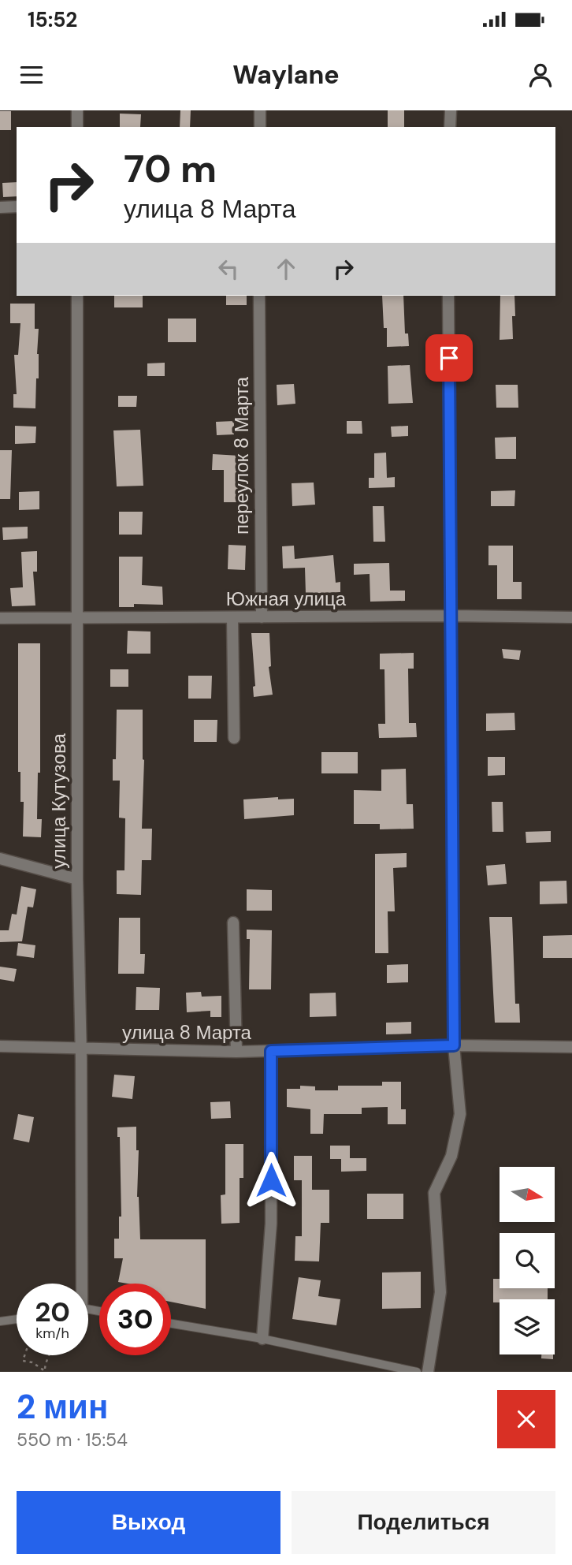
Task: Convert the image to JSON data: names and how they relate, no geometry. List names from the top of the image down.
{
  "streets": {
    "street": [
      "переулок 8 Марта",
      "Южная улица",
      "улица Кутузова",
      "улица 8 Марта"
    ]
  },
  "crossings": [
    ["переулок 8 Марта", "Южная улица"],
    ["Южная улица", "улица Кутузова"],
    ["улица Кутузова", "улица 8 Марта"]
  ],
  "north": "right",
  "page": {
    "status": "15:52",
    "header": "Waylane",
    "turn": ["70 m", "улица 8 Марта"],
    "speed": "20 km/h",
    "limit": "30",
    "heading": ["2 мин", "550 m · 15:54"],
    "buttons": ["Выход", "Поделиться"]
  }
}
